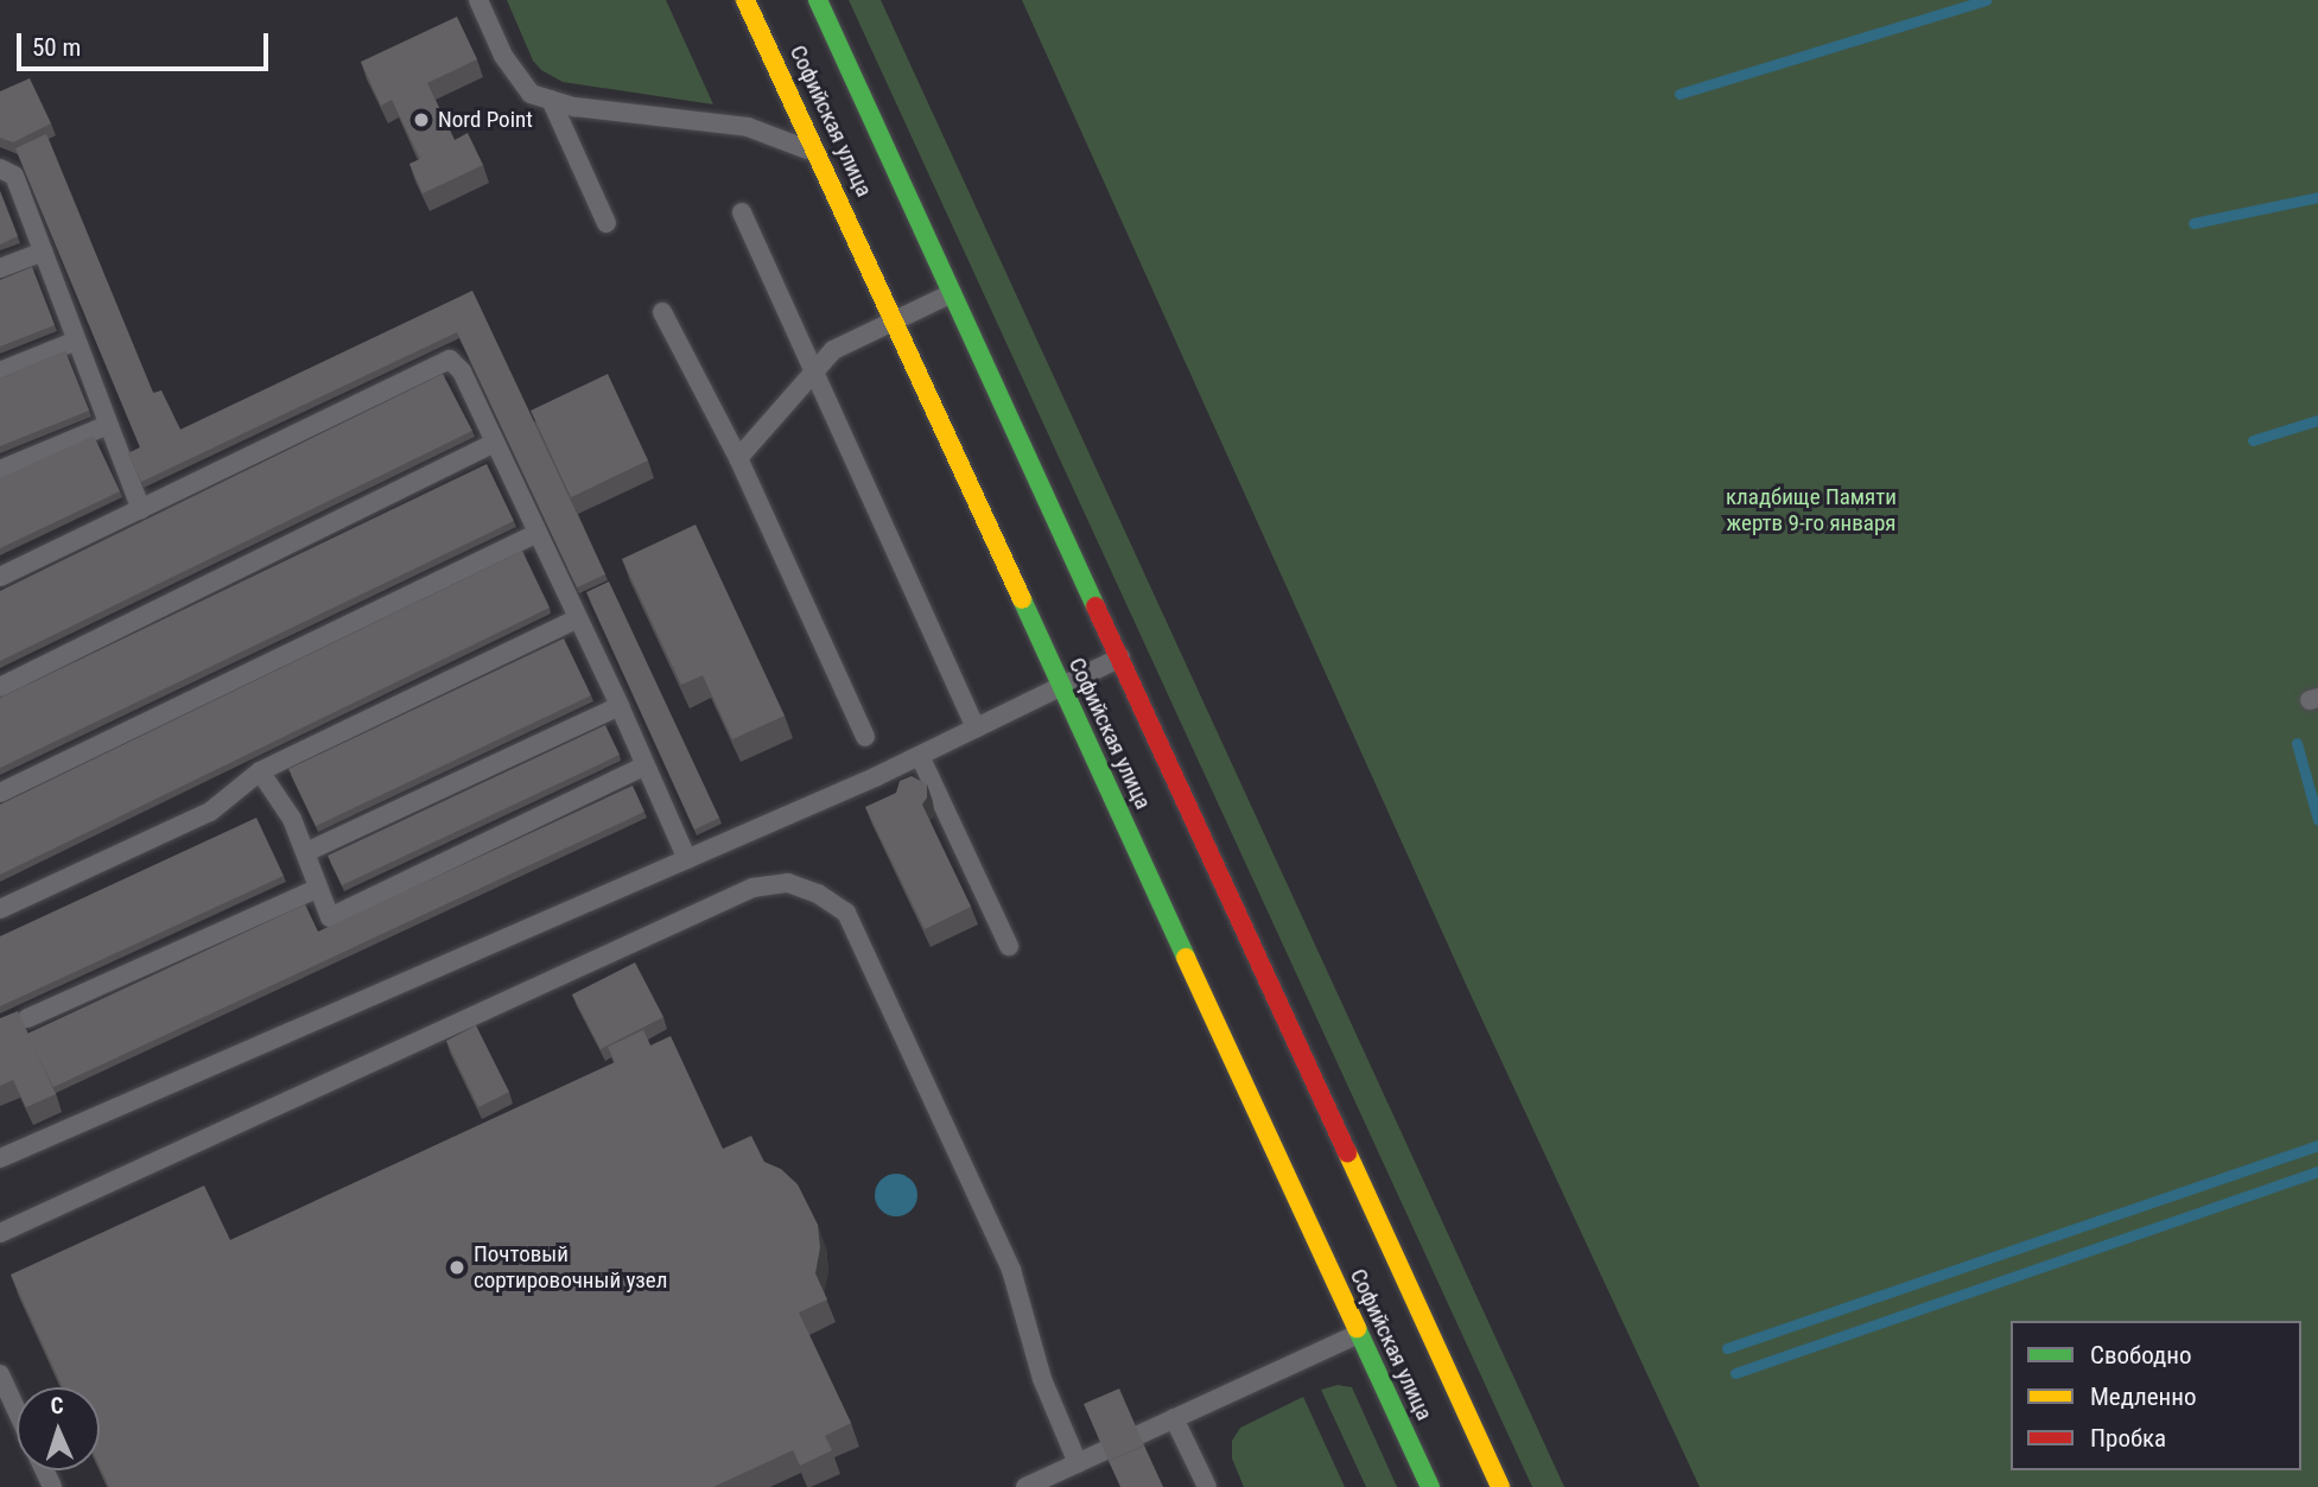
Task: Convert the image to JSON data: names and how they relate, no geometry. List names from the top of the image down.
{
  "streets": {
    "main road": ["Софийская улица"]
  },
  "parks": ["кладбище Памяти жертв 9-го января"],
  "places": ["Nord Point", "Почтовый сортировочный узел"],
  "legend": ["Свободно", "Медленно", "Пробка"],
  "scale_bar": "50 m",
  "north": "top"
}
